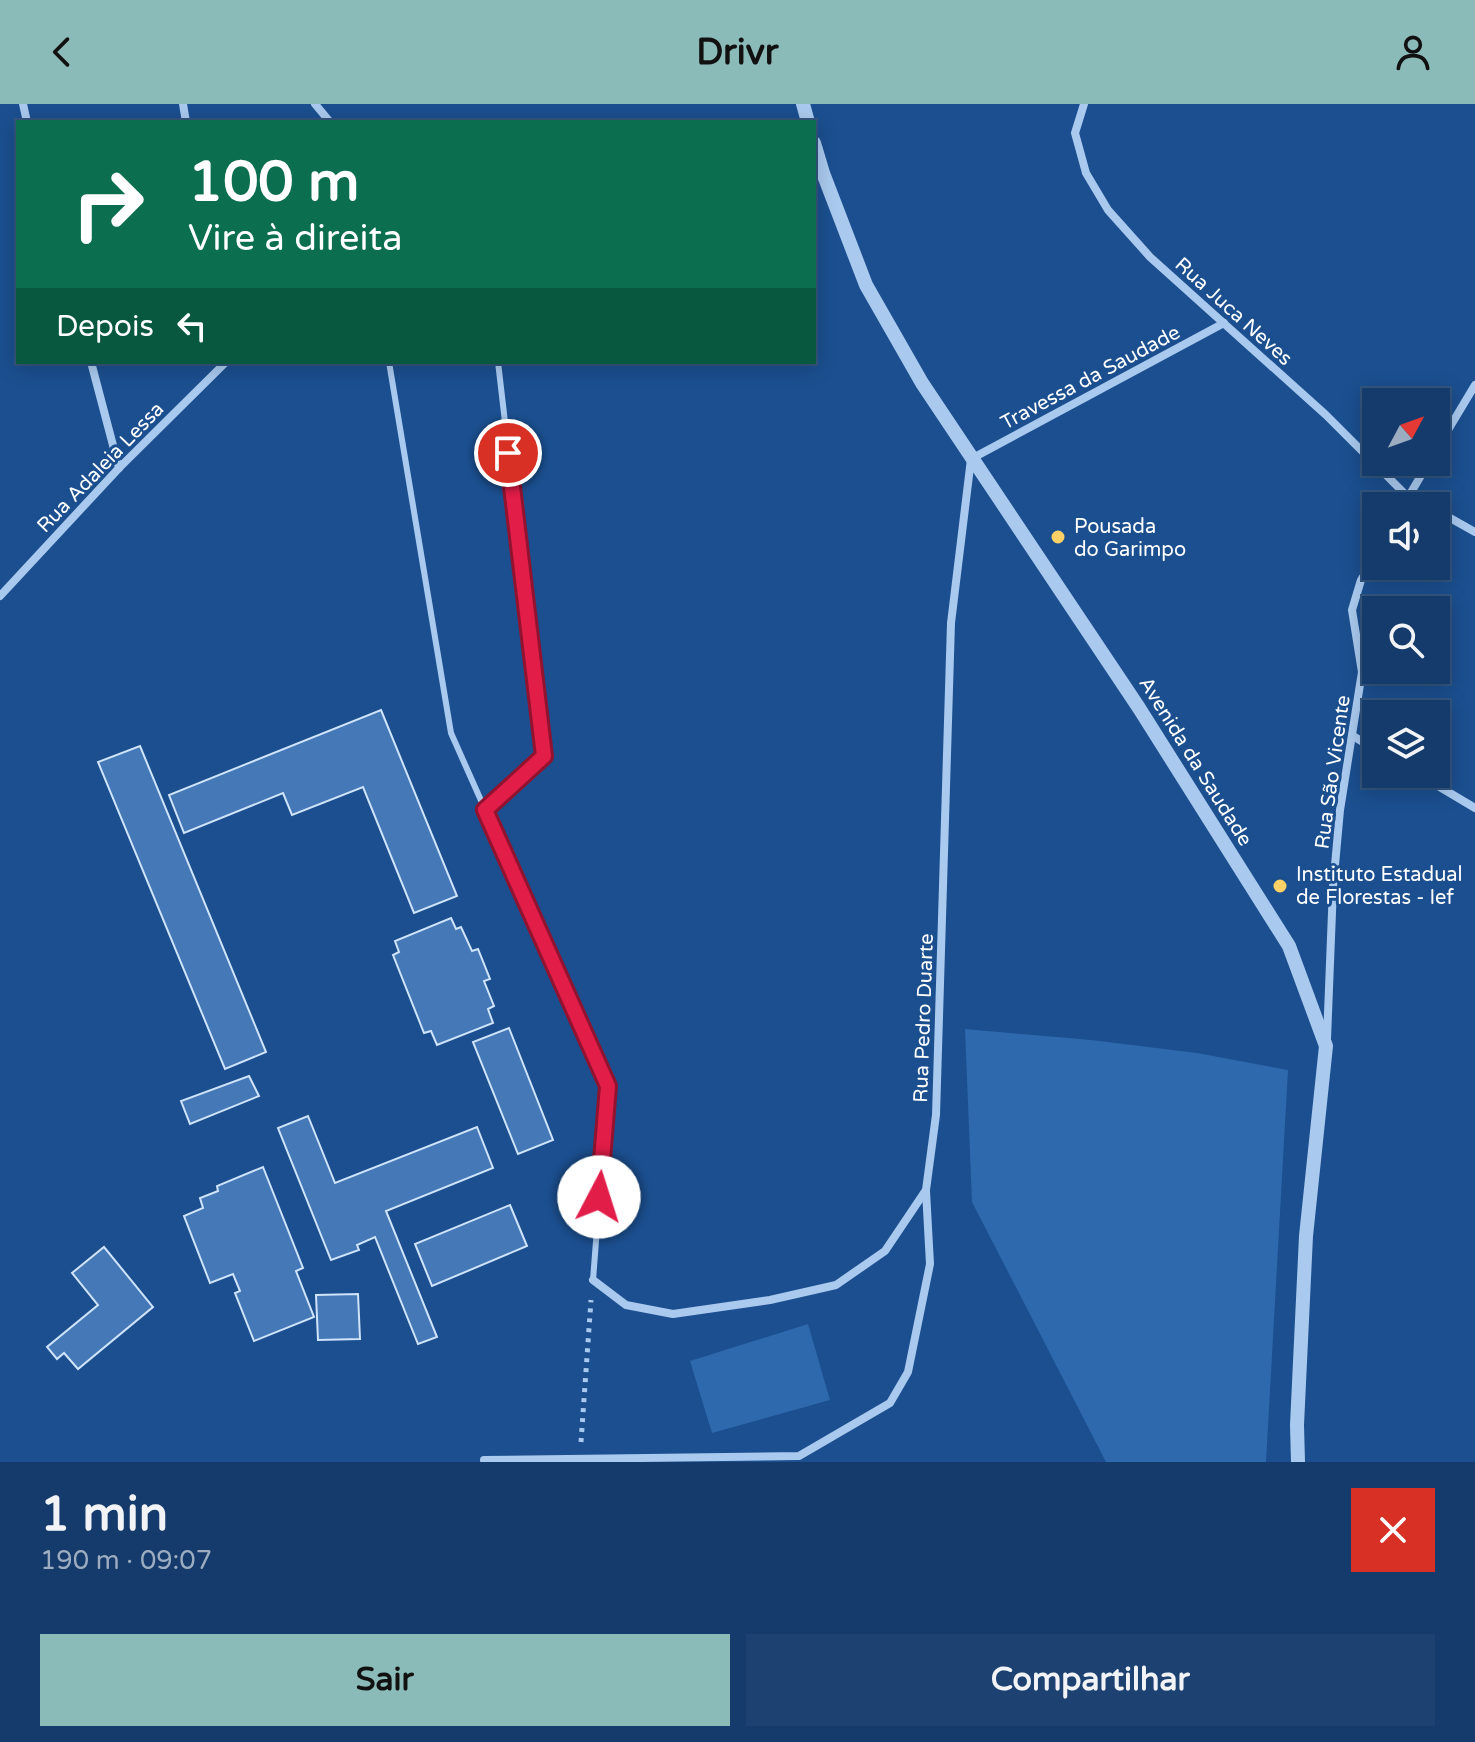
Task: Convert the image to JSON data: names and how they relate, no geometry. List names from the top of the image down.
{
  "streets": {
    "street": [
      "Rua Juca Neves",
      "Travessa da Saudade",
      "Rua Adaleia Lessa",
      "Avenida da Saudade",
      "Rua São Vicente",
      "Rua Pedro Duarte"
    ]
  },
  "crossings": [
    ["Rua Juca Neves", "Travessa da Saudade"],
    ["Travessa da Saudade", "Avenida da Saudade"],
    ["Travessa da Saudade", "Rua Pedro Duarte"],
    ["Avenida da Saudade", "Rua São Vicente"],
    ["Avenida da Saudade", "Rua Pedro Duarte"]
  ],
  "places": ["Pousada do Garimpo", "Instituto Estadual de Florestas - Ief"],
  "north": "top right",
  "page": {
    "header": "Drivr",
    "turn": ["100 m", "Vire à direita"],
    "then": "Depois",
    "heading": ["1 min", "190 m · 09:07"],
    "buttons": ["Sair", "Compartilhar"]
  }
}
